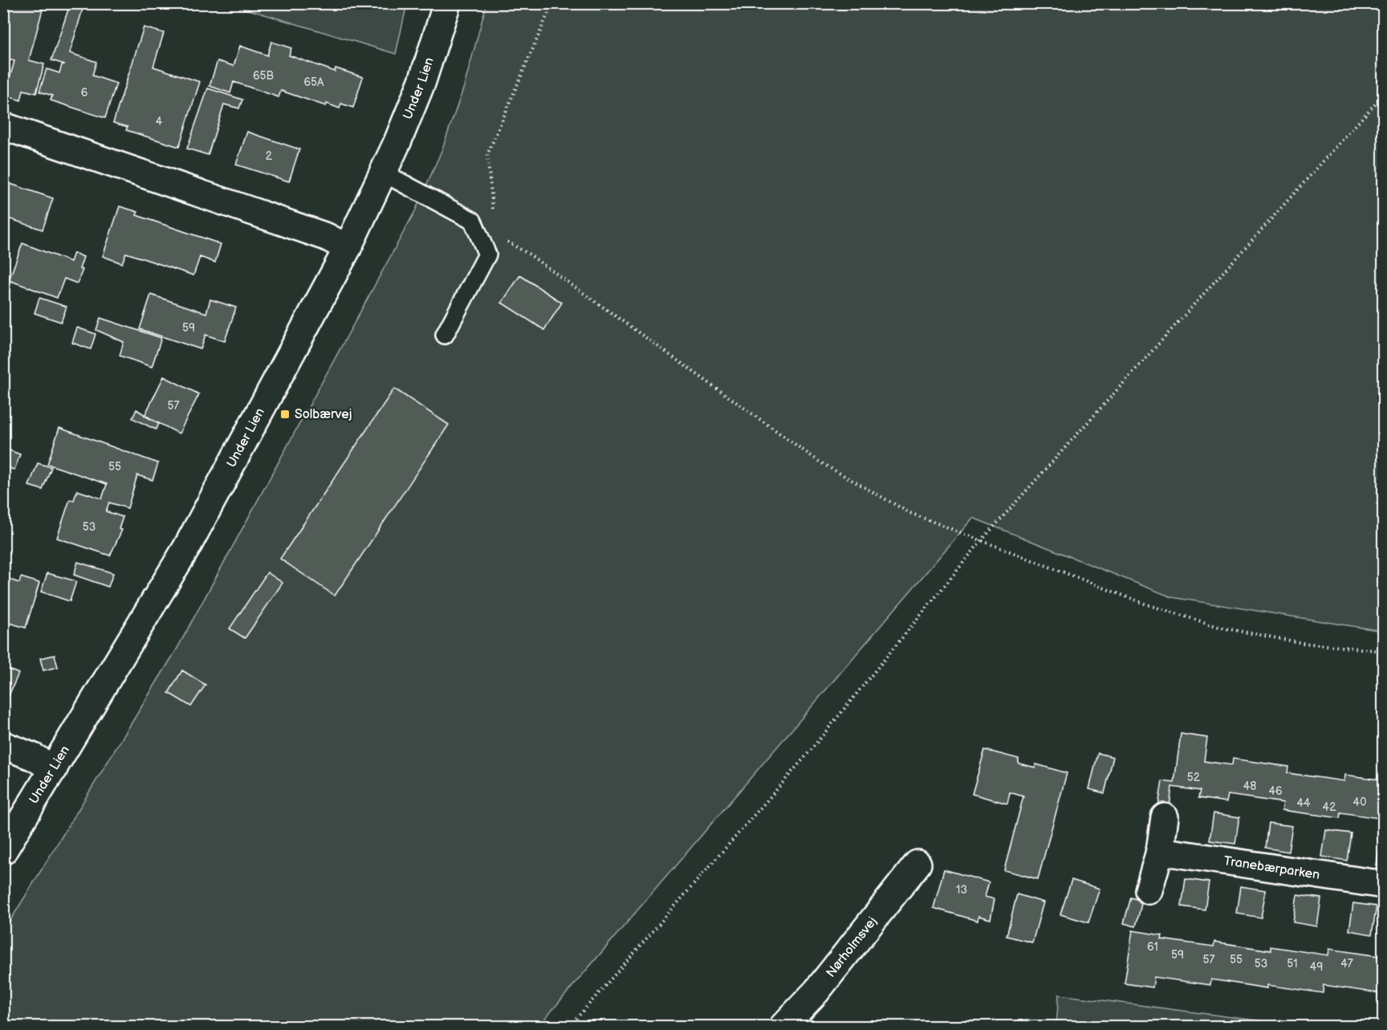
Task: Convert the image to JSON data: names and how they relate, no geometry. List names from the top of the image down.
{
  "streets": {
    "street": ["Under Lien", "Tranebærparken", "Nørholmsvej"]
  },
  "places": {
    "transit": ["Solbærvej"]
  },
  "house_numbers": [
    "65B",
    "65A",
    "6",
    "4",
    "2",
    "59",
    "57",
    "55",
    "53",
    "52",
    "48",
    "46",
    "40",
    "44",
    "42",
    "13",
    "61",
    "59",
    "57",
    "55",
    "53",
    "51",
    "47",
    "49"
  ]
}
